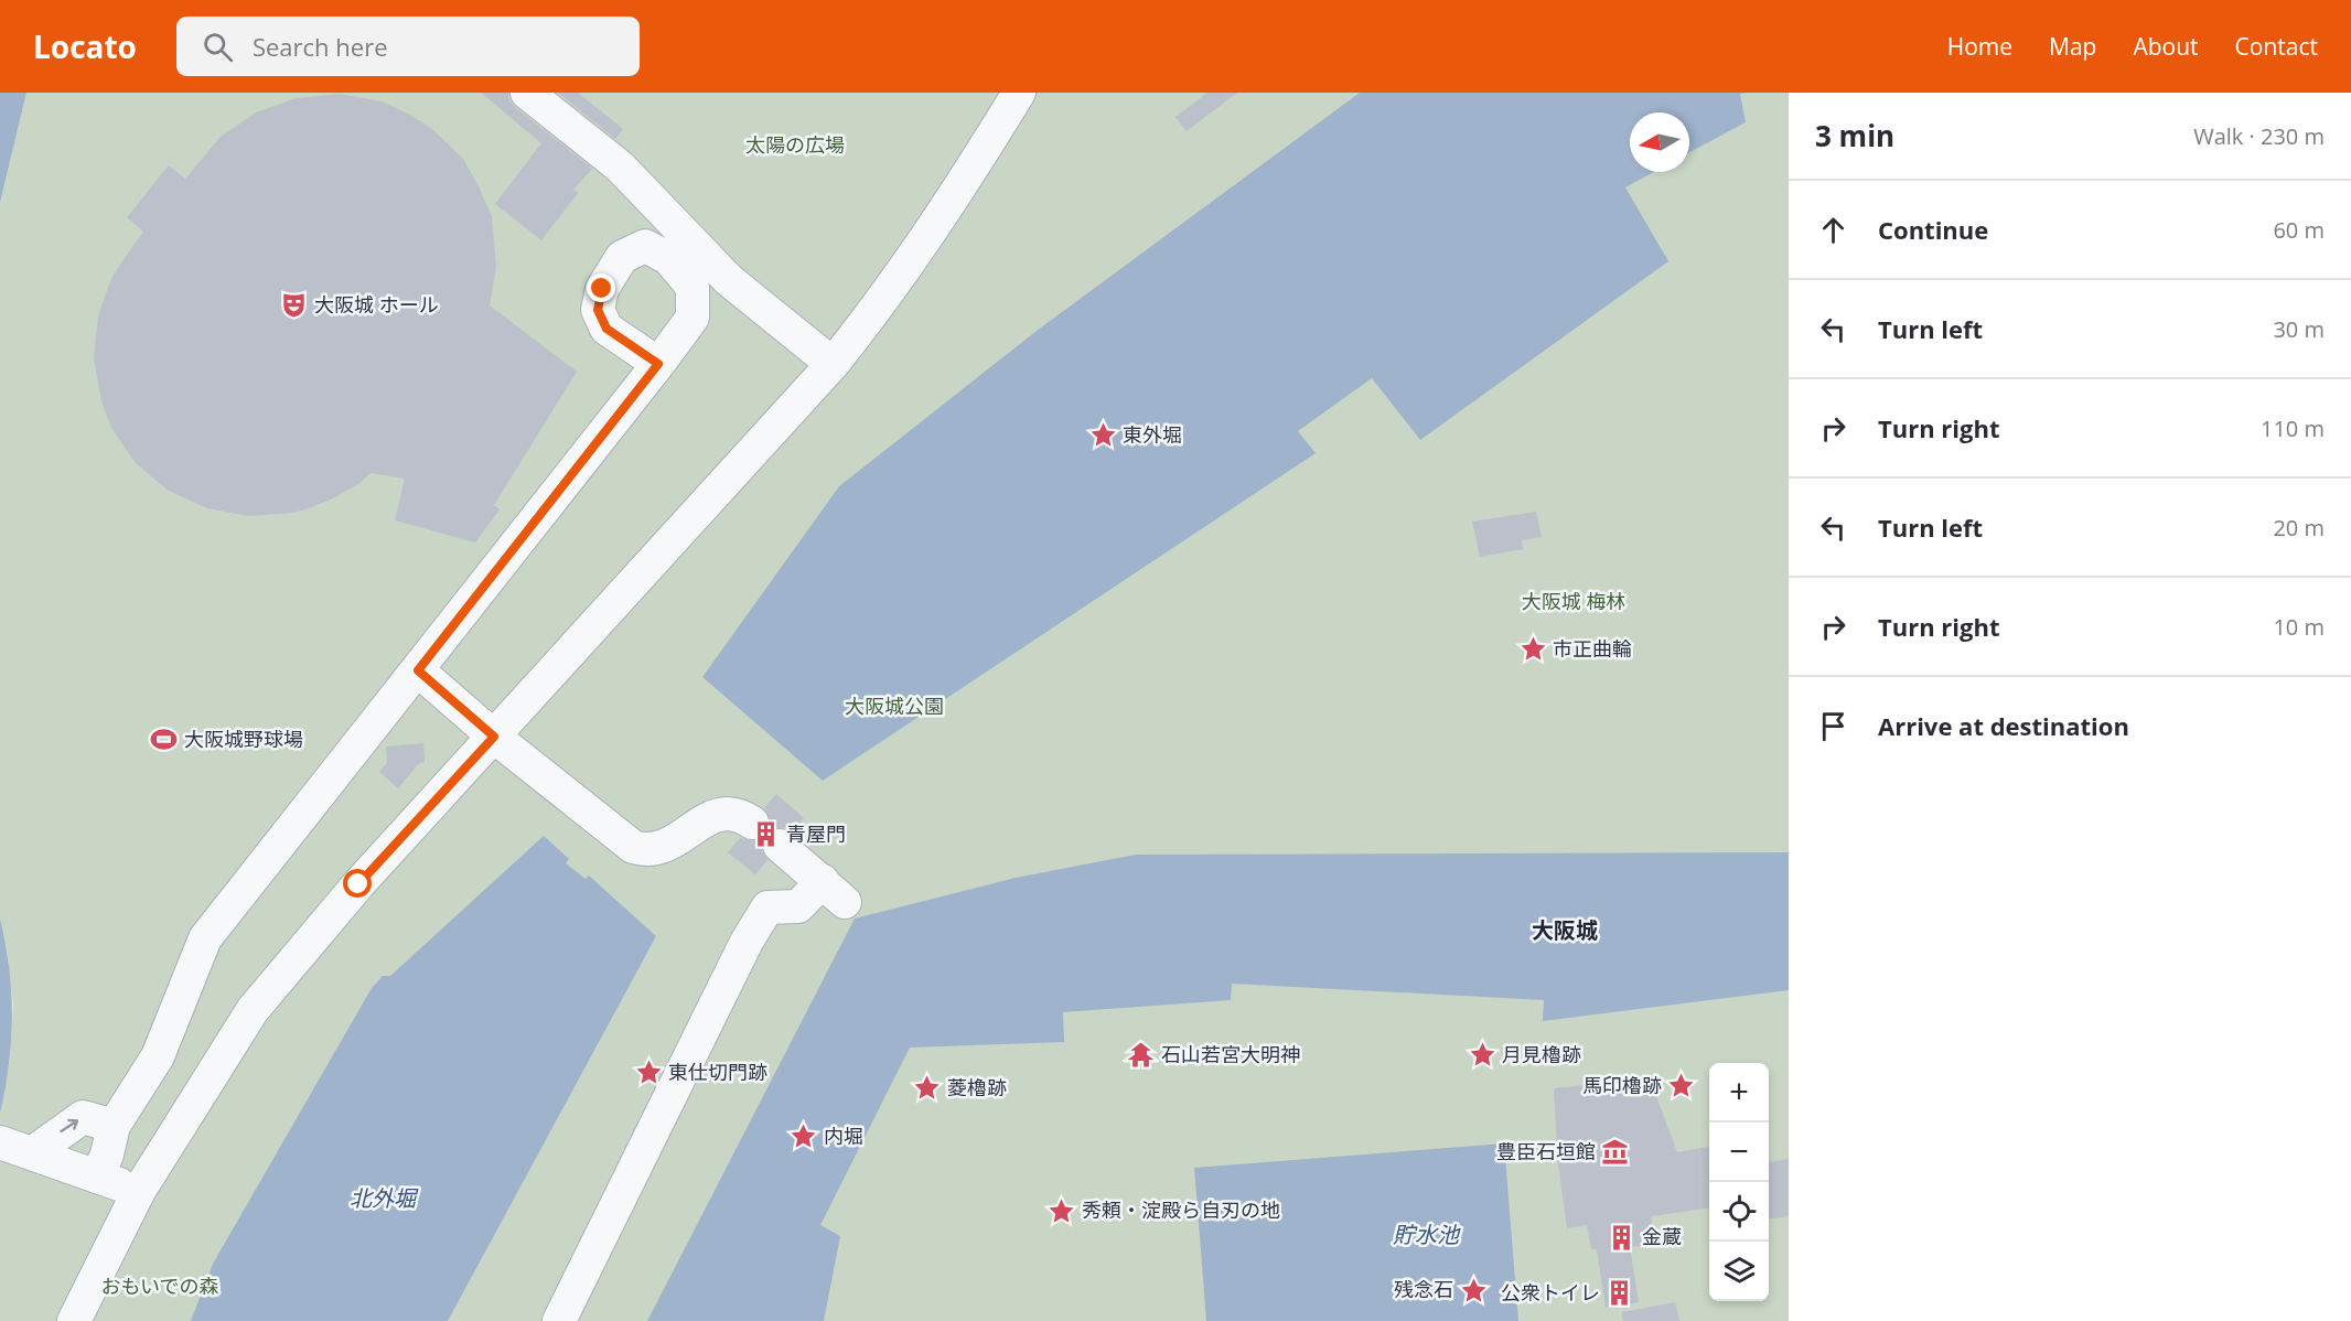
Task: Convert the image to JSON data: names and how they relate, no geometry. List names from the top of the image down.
{
  "districts": ["大阪城"],
  "water": ["北外堀", "貯水池"],
  "parks": [
    "太陽の広場",
    "大阪城 梅林",
    "大阪城公園",
    "おもいでの森"
  ],
  "places": {
    "theatre": ["大阪城 ホール"],
    "place": [
      "東外堀",
      "市正曲輪",
      "月見櫓跡",
      "東仕切門跡",
      "馬印櫓跡",
      "菱櫓跡",
      "内堀",
      "秀頼・淀殿ら自刃の地",
      "残念石"
    ],
    "sports": ["大阪城野球場"],
    "building": ["青屋門", "金蔵", "公衆トイレ"],
    "temple": ["石山若宮大明神"],
    "museum": ["豊臣石垣館"]
  },
  "north": "left",
  "page": {
    "header": "Locato",
    "search": "Search here",
    "nav": [
      "Home",
      "Map",
      "About",
      "Contact"
    ],
    "heading": ["3 min", "Walk · 230 m"],
    "list": [
      ["Continue", "60 m"],
      ["Turn left", "30 m"],
      ["Turn right", "110 m"],
      ["Turn left", "20 m"],
      ["Turn right", "10 m"],
      "Arrive at destination"
    ],
    "map_buttons": ["+", "−"]
  }
}
